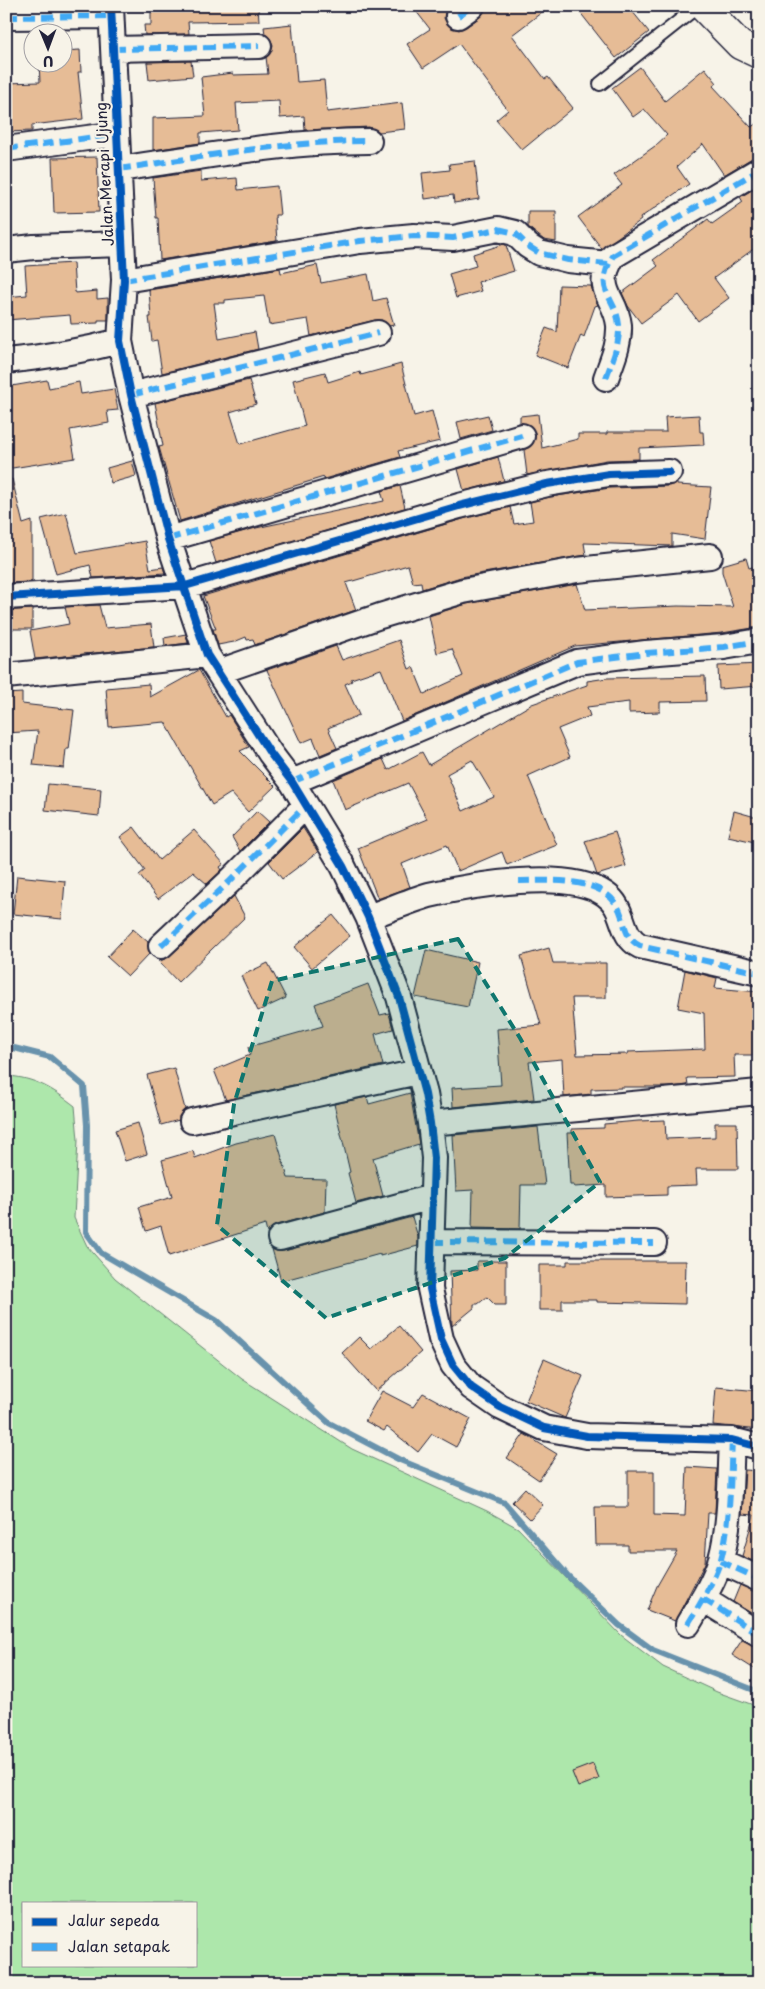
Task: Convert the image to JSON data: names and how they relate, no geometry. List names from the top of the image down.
{
  "streets": {
    "street": ["Jalan Merapi Ujung"]
  },
  "legend": ["Jalur sepeda", "Jalan setapak"],
  "north": "bottom"
}
